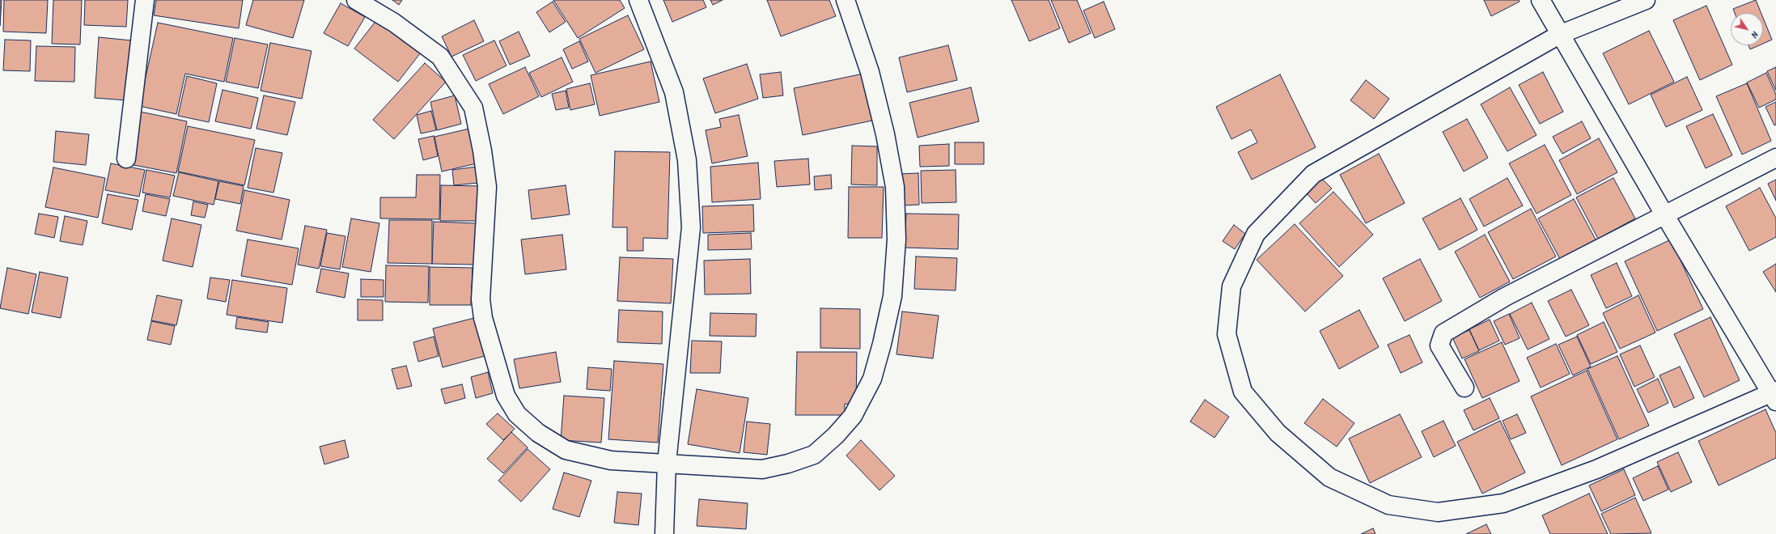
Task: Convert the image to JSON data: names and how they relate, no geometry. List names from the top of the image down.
{
  "north": "bottom right"
}
